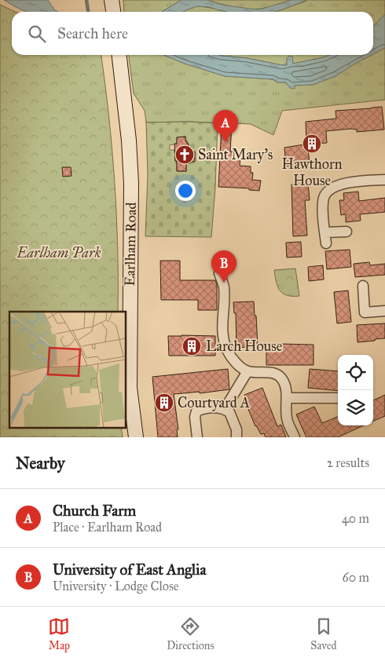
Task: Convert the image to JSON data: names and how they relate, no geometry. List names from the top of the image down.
{
  "streets": {
    "main road": ["Earlham Road"]
  },
  "parks": ["Earlham Park"],
  "places": {
    "building": ["Hawthorn House", "Larch House", "Courtyard A"],
    "church": ["Saint Mary's"]
  },
  "page": {
    "search": "Search here",
    "pins": ["A", "B"],
    "heading": ["Nearby", "2 results"],
    "list": [
      {
        "mark": "A",
        "name": "Church Farm",
        "note": "Place · Earlham Road",
        "value": "40 m"
      },
      {
        "mark": "B",
        "name": "University of East Anglia",
        "note": "University · Lodge Close",
        "value": "60 m"
      }
    ],
    "nav": ["Map", "Directions", "Saved"]
  }
}
